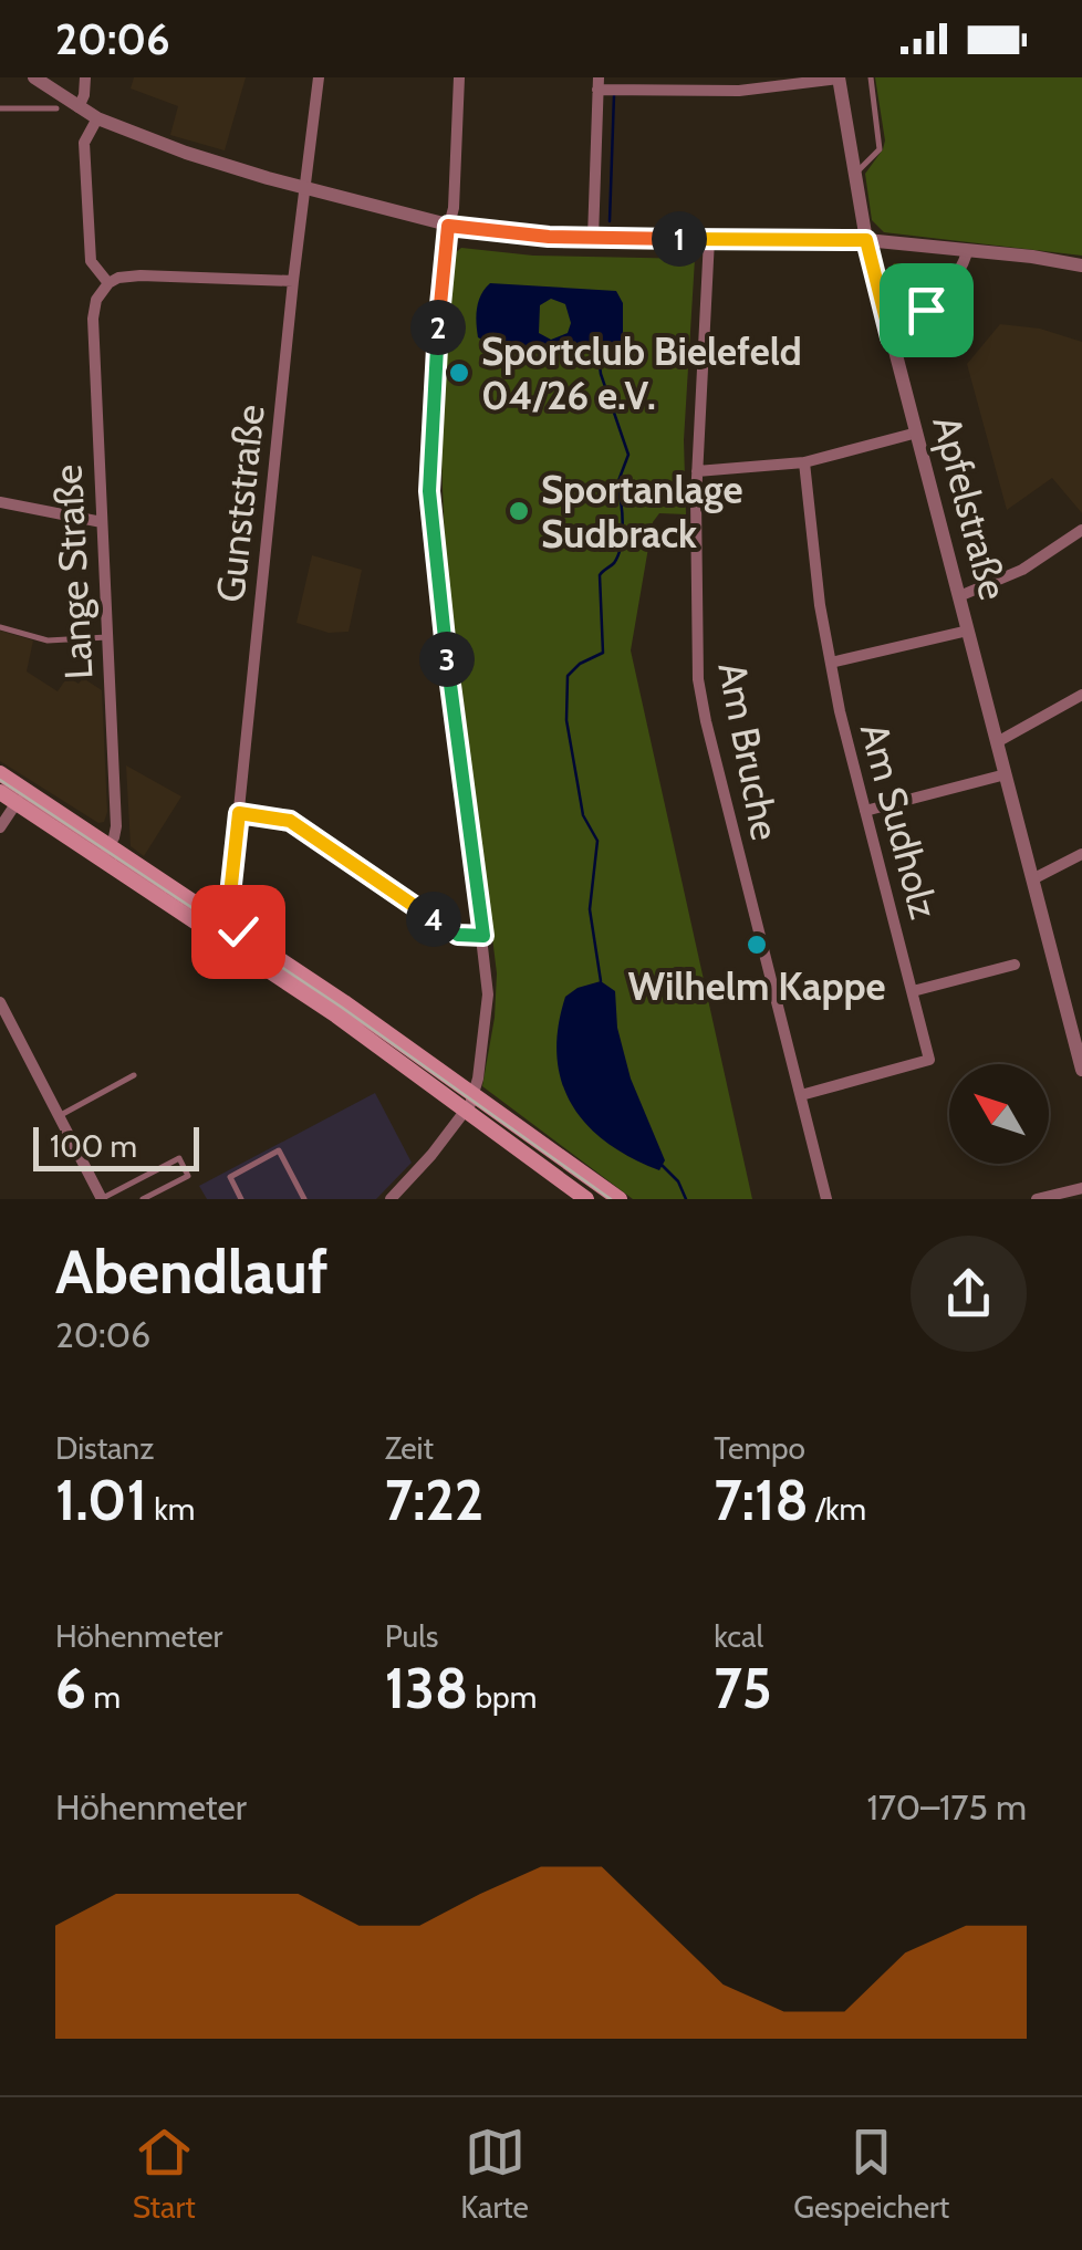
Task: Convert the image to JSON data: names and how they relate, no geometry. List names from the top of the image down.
{
  "streets": {
    "street": [
      "Gunststraße",
      "Apfelstraße",
      "Lange Straße",
      "Am Bruche",
      "Am Sudholz"
    ]
  },
  "crossings": [
    ["Apfelstraße", "Am Sudholz"],
    ["Am Bruche", "Am Sudholz"]
  ],
  "places": ["Sportclub Bielefeld 04/26 e.V.", "Sportanlage Sudbrack", "Wilhelm Kappe"],
  "scale_bar": "100 m",
  "north": "top left",
  "page": {
    "status": "20:06",
    "pins": [
      "1",
      "2",
      "3",
      "4"
    ],
    "scale": "100 m",
    "heading": ["Abendlauf", "20:06"],
    "stats": [
      ["Distanz", "1.01 km"],
      ["Zeit", "7:22"],
      ["Tempo", "7:18 /km"],
      ["Höhenmeter", "6 m"],
      ["Puls", "138 bpm"],
      ["kcal", "75"]
    ],
    "chart": ["Höhenmeter", "170–175 m"],
    "tabs": ["Start", "Karte", "Gespeichert"]
  }
}
